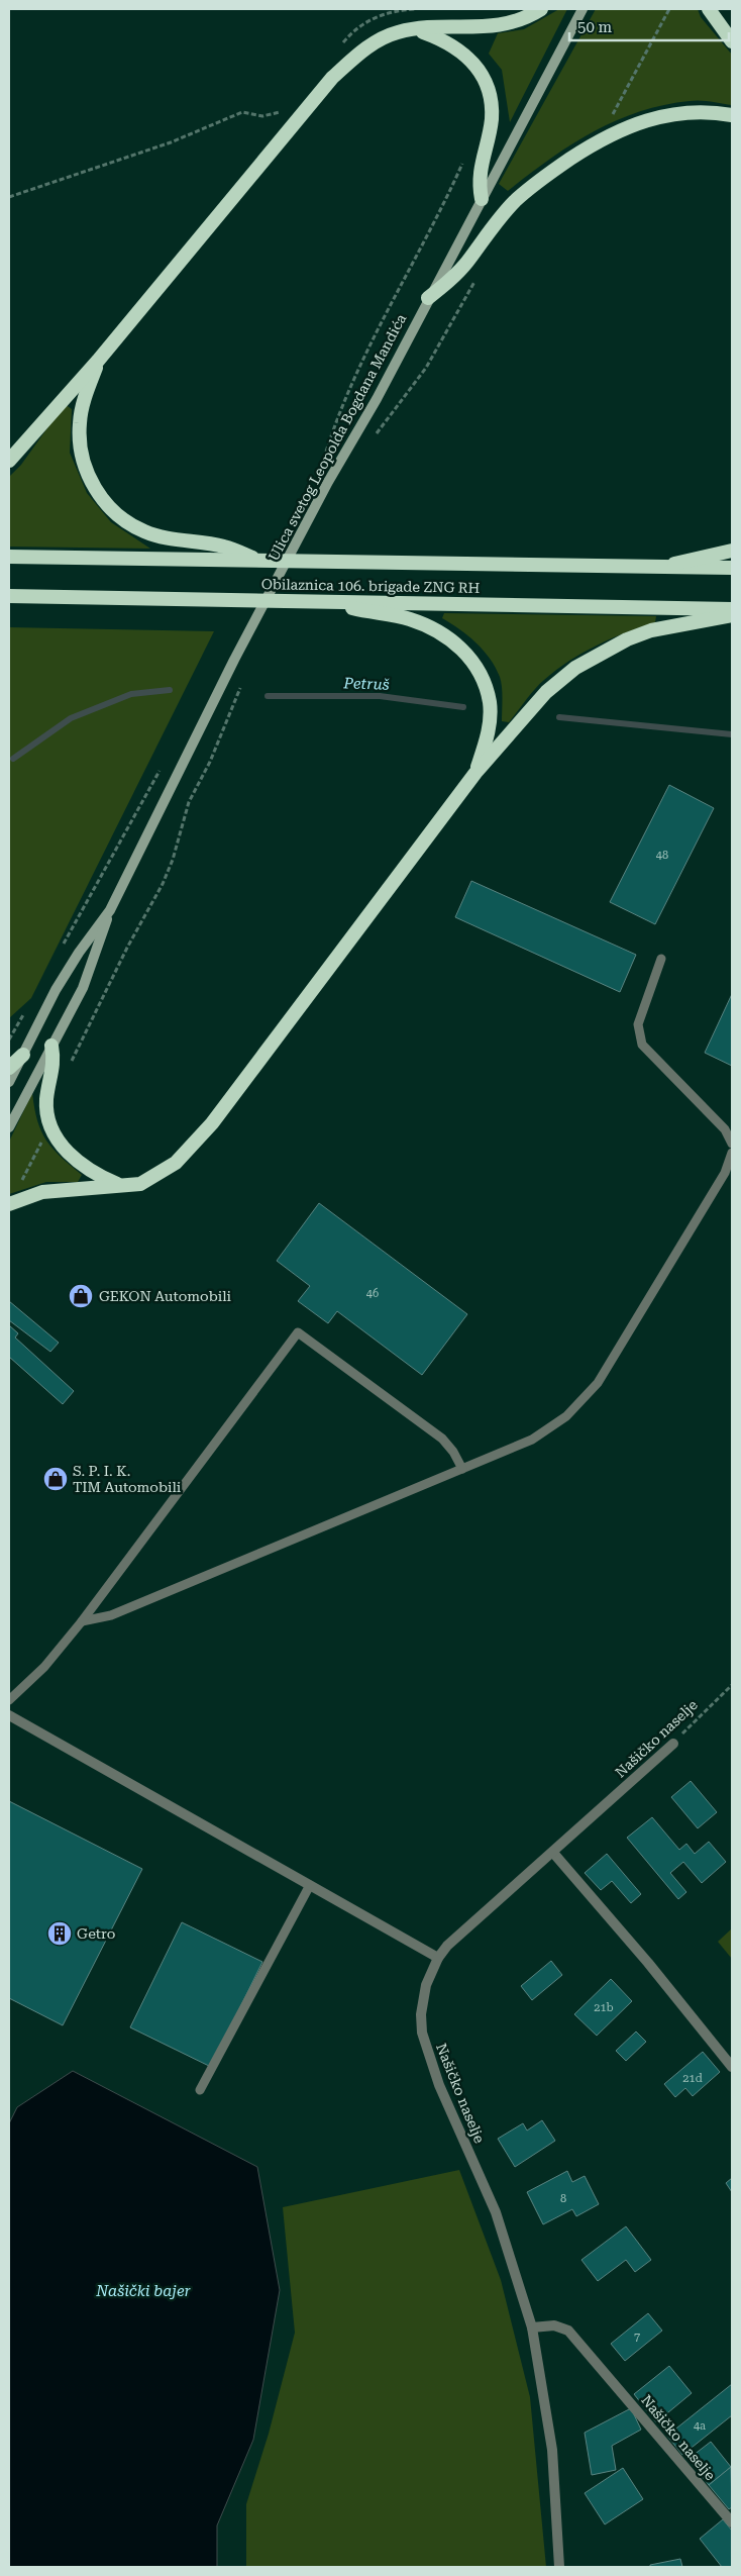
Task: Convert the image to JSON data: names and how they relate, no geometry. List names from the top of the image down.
{
  "streets": {
    "highway": ["Obilaznica 106. brigade ZNG RH"],
    "main road": ["Ulica svetog Leopolda Bogdana Mandića"],
    "street": ["Našičko naselje"]
  },
  "water": ["Petruš", "Našički bajer"],
  "places": {
    "shop": ["GEKON Automobili", "S. P. I. K. TIM Automobili"],
    "building": ["Getro"]
  },
  "house_numbers": [
    "48",
    "46",
    "21b",
    "21d",
    "8",
    "7",
    "4a"
  ],
  "scale_bar": "50 m"
}
